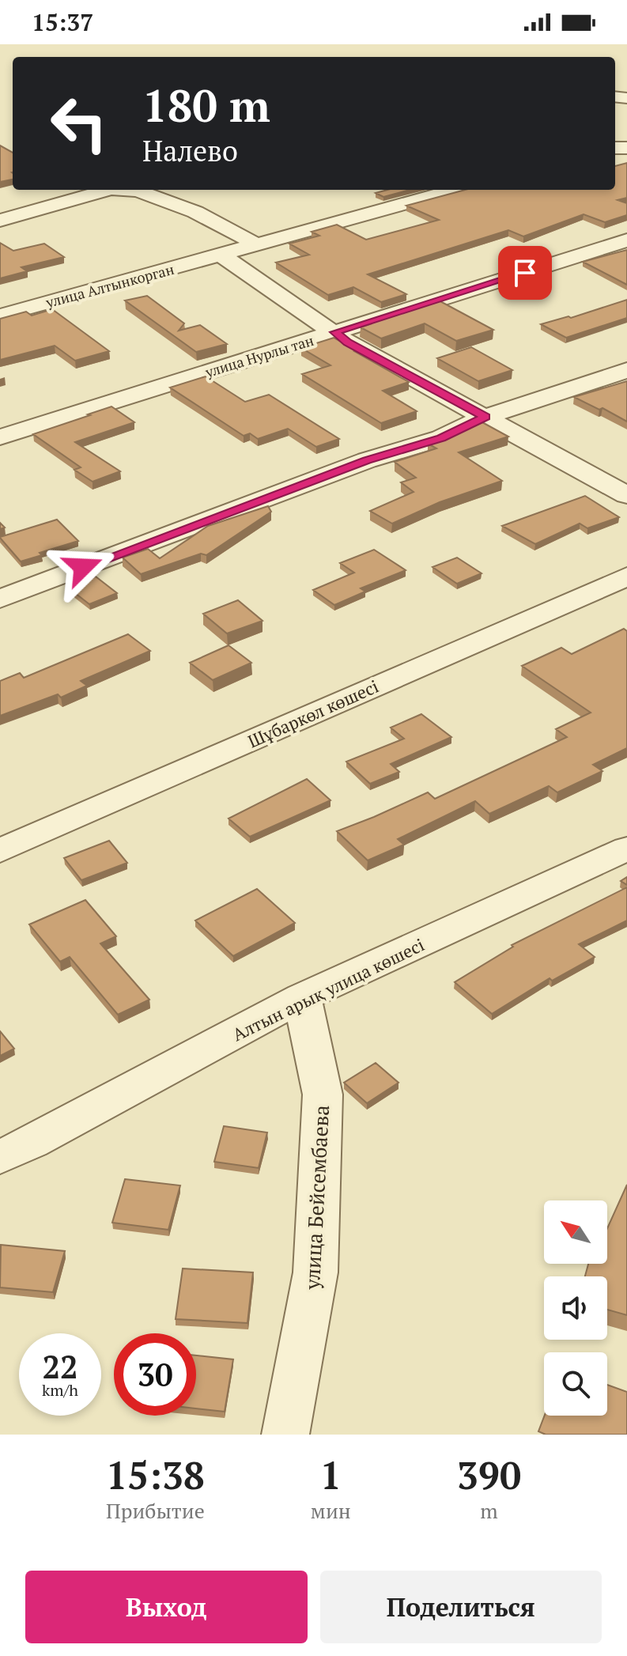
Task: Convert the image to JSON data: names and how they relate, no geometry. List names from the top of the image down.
{
  "streets": {
    "street": [
      "улица Алтынкорган",
      "улица Нурлы тан",
      "Шұбаркөл көшесі",
      "Алтын арық улица көшесі",
      "улица Бейсембаева"
    ]
  },
  "crossings": [
    ["Алтын арық улица көшесі", "улица Бейсембаева"]
  ],
  "north": "top left",
  "page": {
    "status": "15:37",
    "turn": ["180 m", "Налево"],
    "speed": "22 km/h",
    "limit": "30",
    "eta": [
      "15:38",
      "Прибытие",
      "1",
      "мин",
      "390",
      "m"
    ],
    "buttons": ["Выход", "Поделиться"]
  }
}
